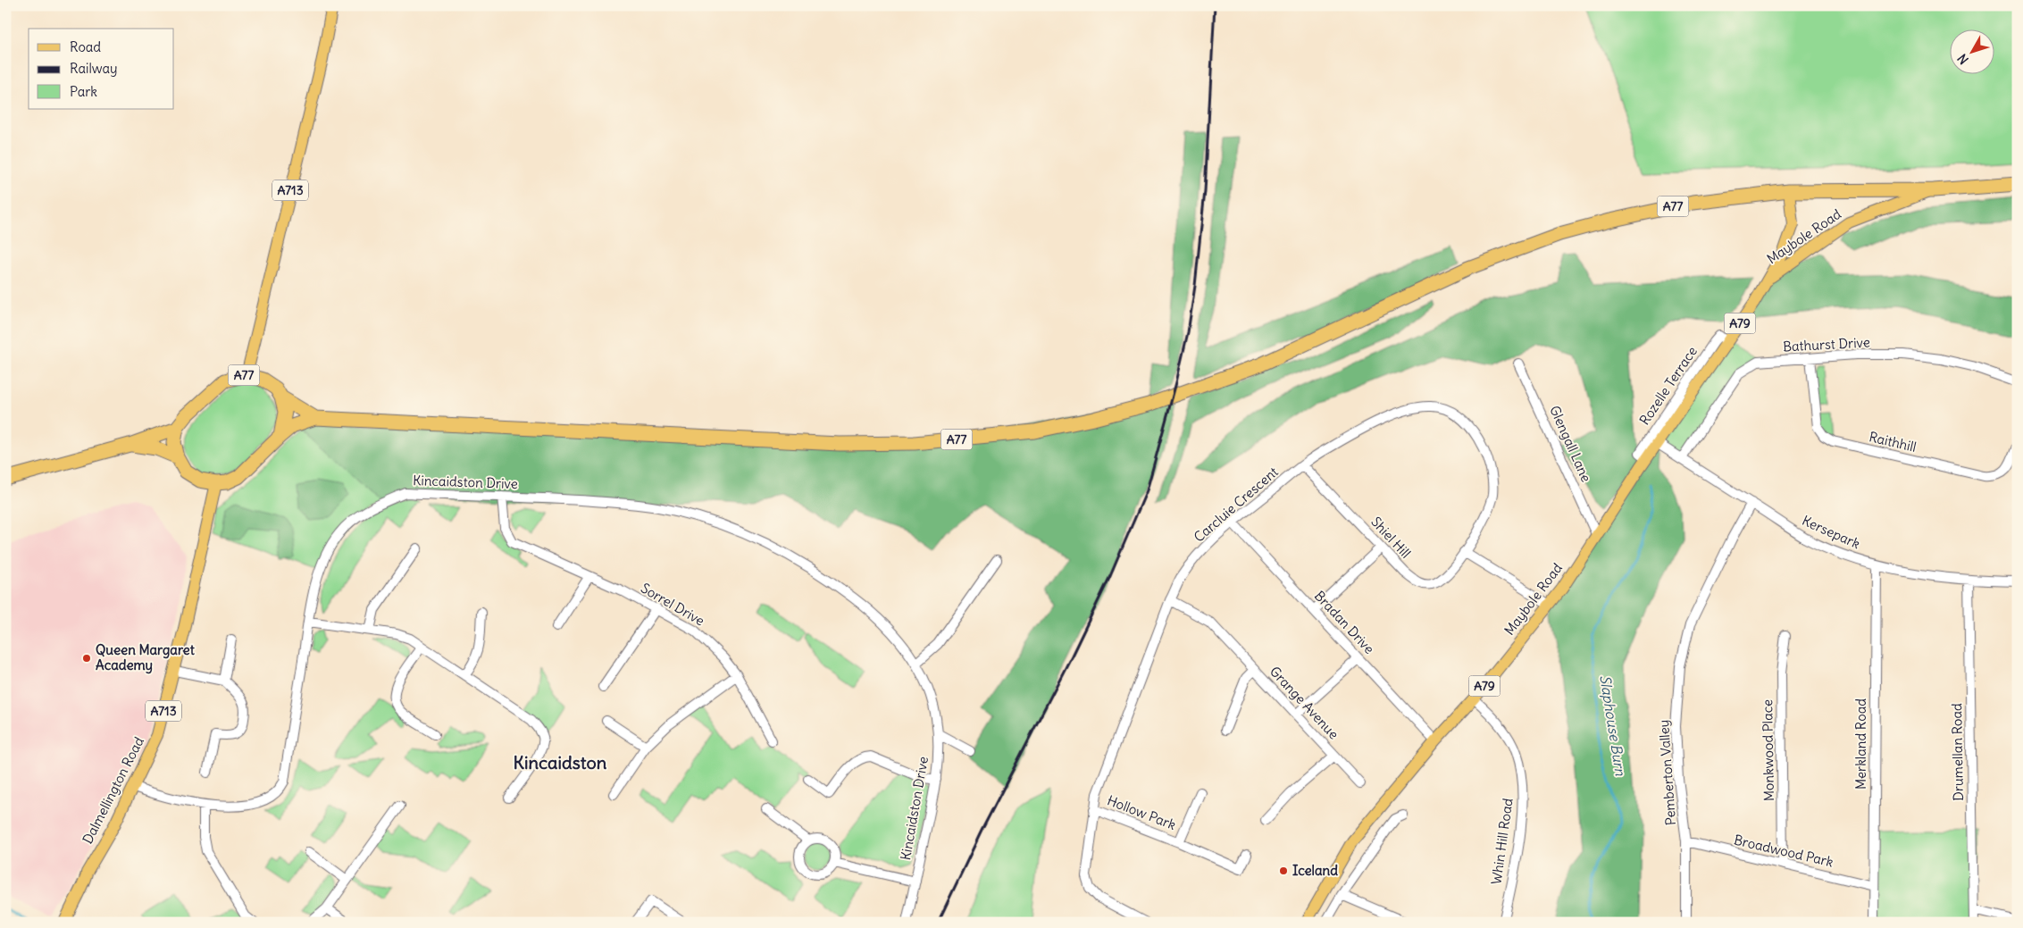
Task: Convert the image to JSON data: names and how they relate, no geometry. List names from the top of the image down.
{
  "streets": {
    "highway": ["A77"],
    "main road": [
      "A713",
      "Maybole Road",
      "A79",
      "Dalmellington Road"
    ],
    "street": [
      "Bathurst Drive",
      "Rozelle Terrace",
      "Raithhill",
      "Glengall Lane",
      "Kincaidston Drive",
      "Carcluie Crescent",
      "Kersepark",
      "Shiel Hill",
      "Sorrel Drive",
      "Bradan Drive",
      "Grange Avenue",
      "Merkland Road",
      "Monkwood Place",
      "Drumellan Road",
      "Pemberton Valley",
      "Hollow Park",
      "Whin Hill Road",
      "Broadwood Park"
    ]
  },
  "crossings": [
    ["A713", "A77"],
    ["A713", "Dalmellington Road"],
    ["A77", "Maybole Road"],
    ["A77", "Dalmellington Road"],
    ["Maybole Road", "Rozelle Terrace"],
    ["Maybole Road", "Glengall Lane"],
    ["Maybole Road", "Kersepark"],
    ["Maybole Road", "Bradan Drive"],
    ["Maybole Road", "Whin Hill Road"],
    ["Bathurst Drive", "Raithhill"],
    ["Bathurst Drive", "Kersepark"],
    ["Kincaidston Drive", "Sorrel Drive"],
    ["Kincaidston Drive", "Dalmellington Road"],
    ["Carcluie Crescent", "Shiel Hill"],
    ["Carcluie Crescent", "Bradan Drive"],
    ["Carcluie Crescent", "Grange Avenue"],
    ["Carcluie Crescent", "Hollow Park"],
    ["Kersepark", "Merkland Road"],
    ["Kersepark", "Drumellan Road"],
    ["Kersepark", "Pemberton Valley"],
    ["Merkland Road", "Broadwood Park"],
    ["Monkwood Place", "Broadwood Park"],
    ["Pemberton Valley", "Broadwood Park"]
  ],
  "districts": ["Kincaidston"],
  "water": ["Slaphouse Burn"],
  "places": ["Queen Margaret Academy", "Iceland"],
  "legend": ["Road", "Railway", "Park"],
  "north": "bottom left"
}
